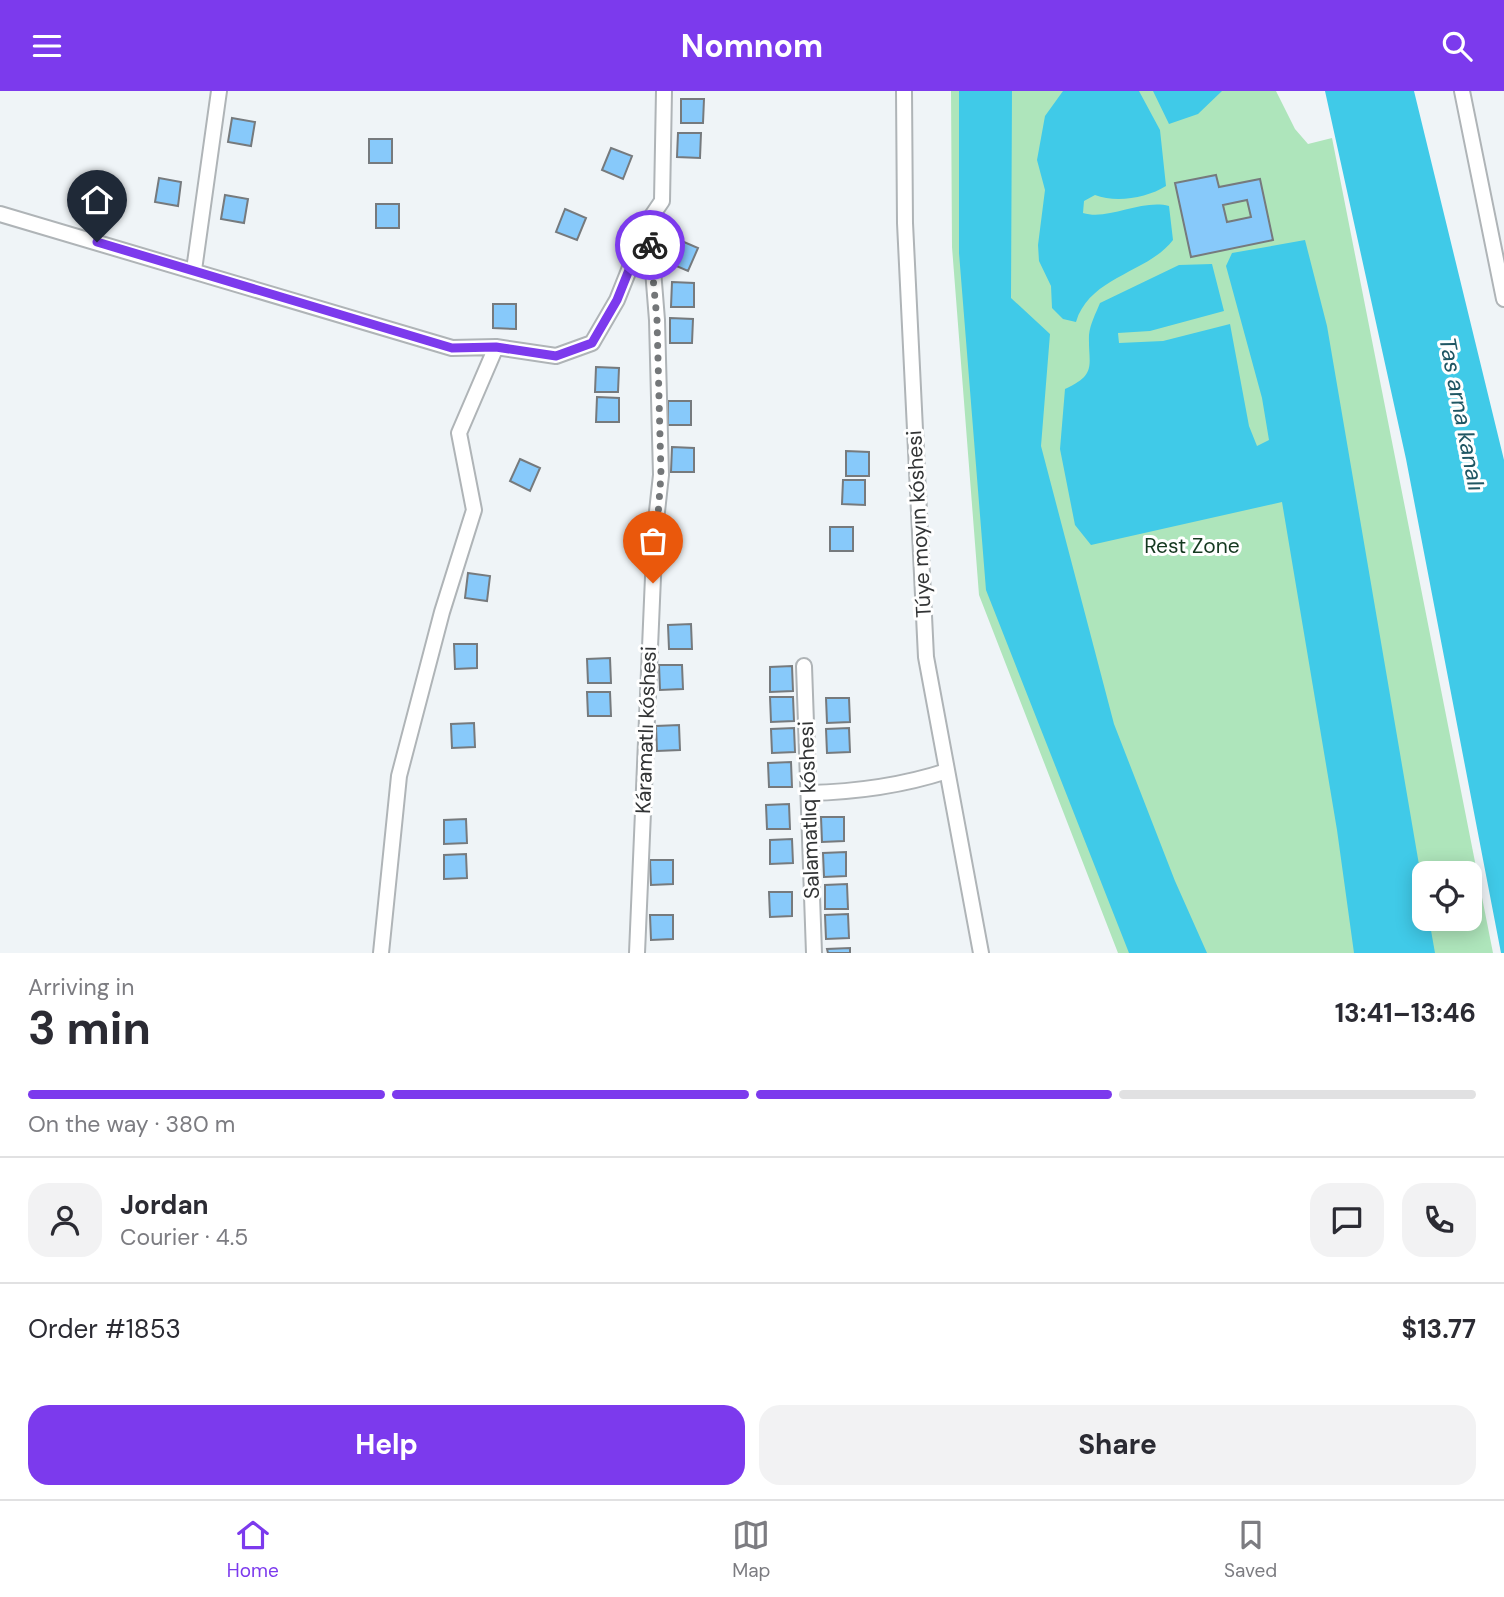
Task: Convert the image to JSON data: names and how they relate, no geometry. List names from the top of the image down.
{
  "streets": {
    "street": ["Túye moyın kóshesi", "Káramatlı kóshesi", "Salamatlıq kóshesi"]
  },
  "water": ["Tas arna kanalı"],
  "parks": ["Rest Zone"],
  "page": {
    "header": "Nomnom",
    "heading": ["3 min", "Arriving in", "13:41–13:46"],
    "panel": [
      "Jordan",
      "Courier · 4.5",
      "Order #1853",
      "$13.77"
    ],
    "bar": "On the way · 380 m",
    "buttons": ["Help", "Share"],
    "tabs": ["Home", "Map", "Saved"]
  }
}
